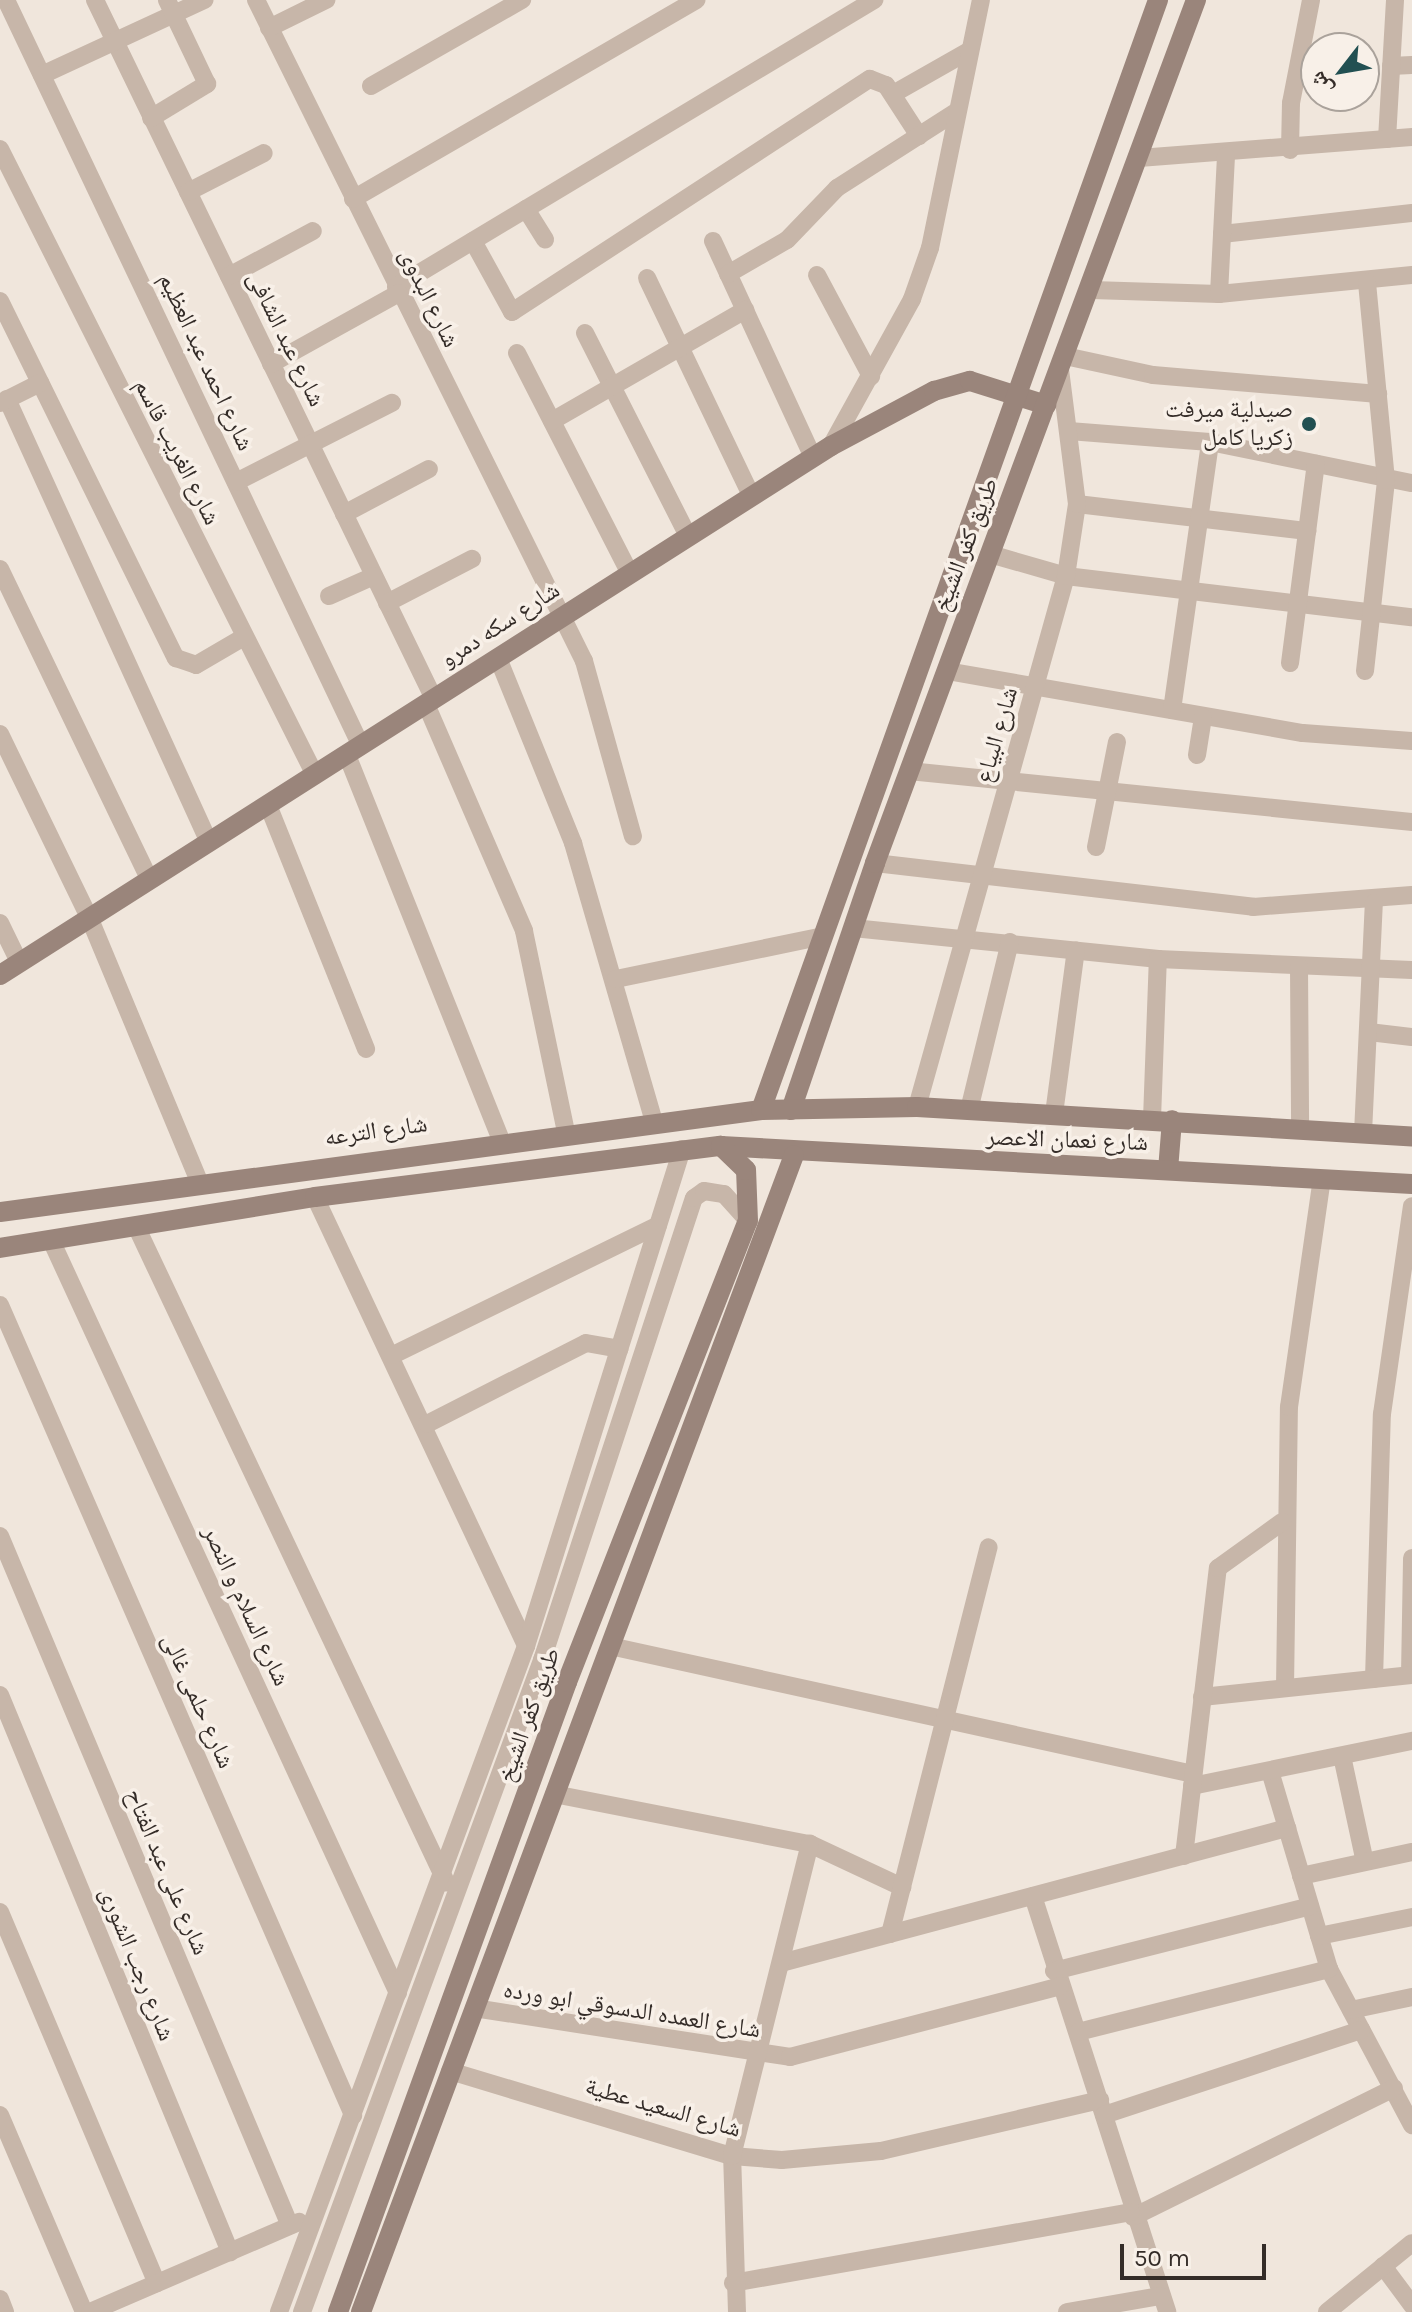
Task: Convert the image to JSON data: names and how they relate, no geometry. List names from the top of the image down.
{
  "streets": {
    "street": [
      "شارع البدوى",
      "شارع عبد الشافى",
      "شارع احمد عبد العظيم",
      "شارع الغريب قاسم",
      "طريق كفر الشيخ",
      "شارع سكه دمرو",
      "شارع البياع",
      "شارع الترعه",
      "شارع نعمان الاعصر",
      "شارع السلام و النصر",
      "شارع حلمى غالى",
      "شارع على عبد الفتاح",
      "شارع رجب الشورى",
      "شارع العمده الدسوقي ابو ورده",
      "شارع السعيد عطية"
    ]
  },
  "crossings": [
    ["شارع البدوى", "شارع سكه دمرو"],
    ["شارع عبد الشافى", "شارع سكه دمرو"],
    ["شارع عبد الشافى", "شارع الترعه"],
    ["شارع احمد عبد العظيم", "شارع سكه دمرو"],
    ["شارع احمد عبد العظيم", "شارع الترعه"],
    ["شارع الغريب قاسم", "شارع سكه دمرو"],
    ["طريق كفر الشيخ", "شارع سكه دمرو"],
    ["طريق كفر الشيخ", "شارع البياع"],
    ["طريق كفر الشيخ", "شارع الترعه"],
    ["طريق كفر الشيخ", "شارع نعمان الاعصر"],
    ["طريق كفر الشيخ", "شارع العمده الدسوقي ابو ورده"],
    ["طريق كفر الشيخ", "شارع السعيد عطية"],
    ["شارع البياع", "شارع نعمان الاعصر"],
    ["شارع الترعه", "شارع نعمان الاعصر"]
  ],
  "places": ["صيدلية ميرفت زكريا كامل"],
  "scale_bar": "50 m",
  "north": "bottom left"
}
